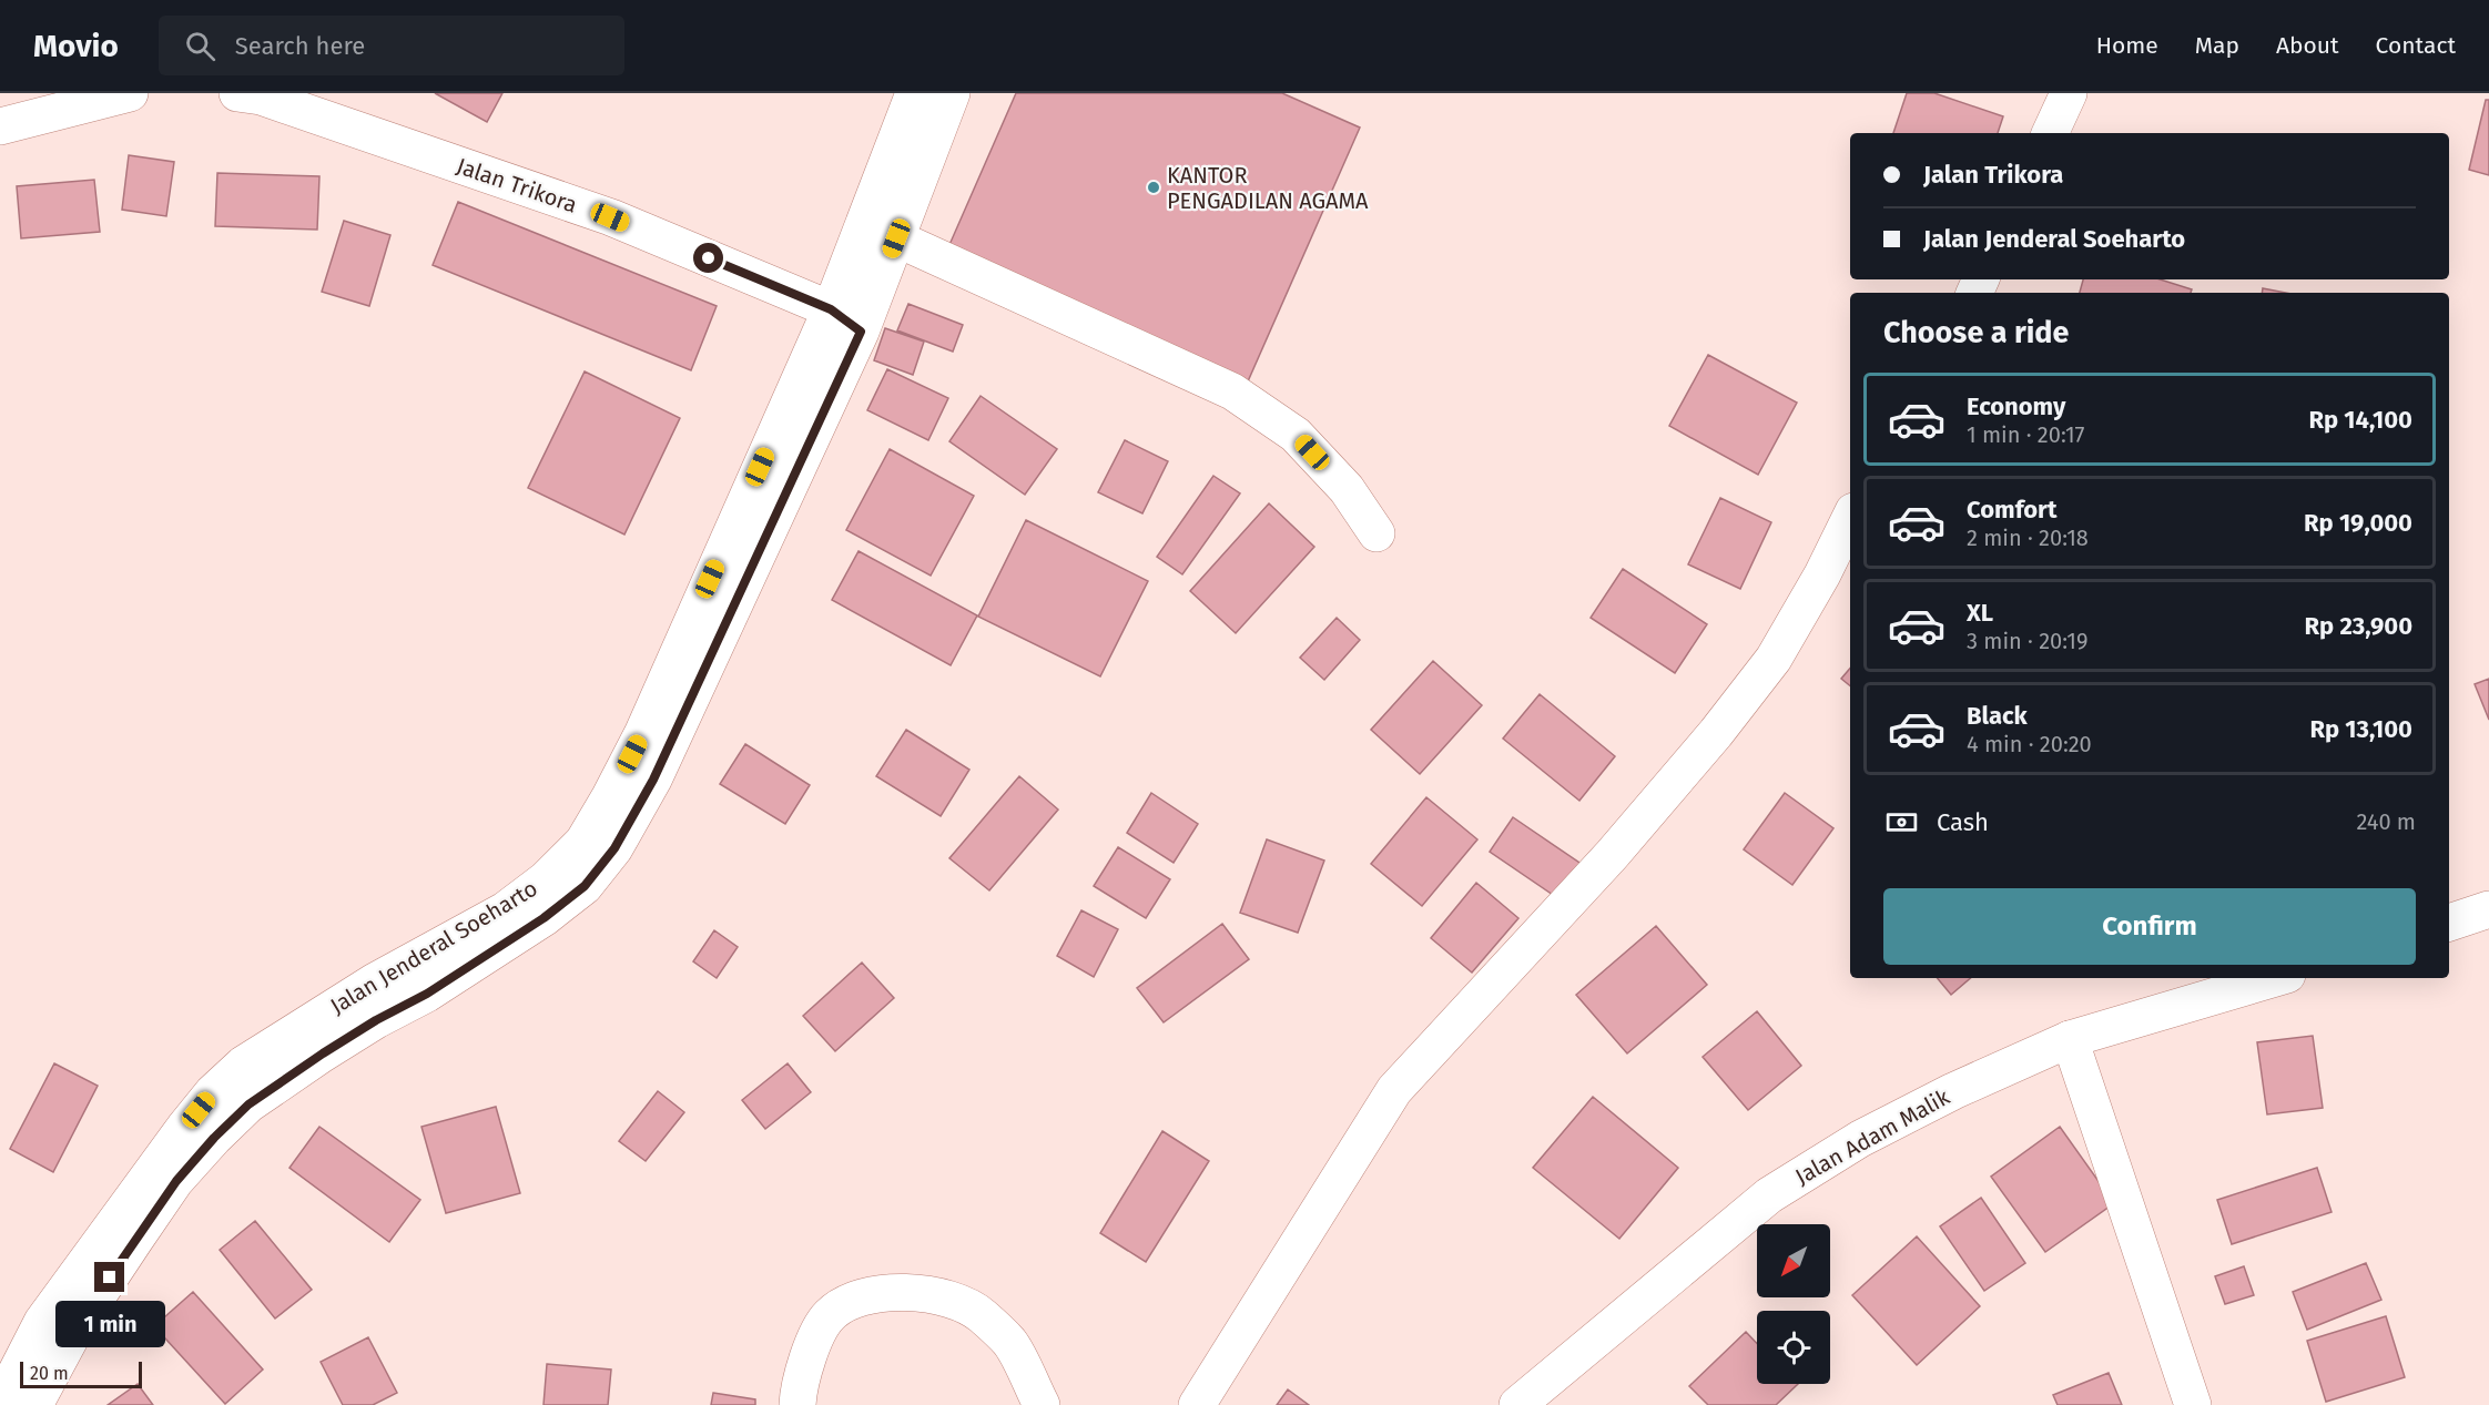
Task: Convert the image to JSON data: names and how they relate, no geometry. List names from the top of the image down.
{
  "streets": {
    "main road": ["Jalan Trikora", "Jalan Jenderal Soeharto", "Jalan Adam Malik"]
  },
  "crossings": [
    ["Jalan Trikora", "Jalan Jenderal Soeharto"]
  ],
  "places": ["KANTOR PENGADILAN AGAMA"],
  "scale_bar": "20 m",
  "north": "bottom left",
  "page": {
    "header": "Movio",
    "search": "Search here",
    "nav": [
      "Home",
      "Map",
      "About",
      "Contact"
    ],
    "banner": ["Jalan Trikora", "Jalan Jenderal Soeharto"],
    "heading": "Choose a ride",
    "list": [
      {
        "name": "Economy",
        "note": "1 min · 20:17",
        "value": "Rp 14,100"
      },
      {
        "name": "Comfort",
        "note": "2 min · 20:18",
        "value": "Rp 19,000"
      },
      {
        "name": "XL",
        "note": "3 min · 20:19",
        "value": "Rp 23,900"
      },
      {
        "name": "Black",
        "note": "4 min · 20:20",
        "value": "Rp 13,100"
      }
    ],
    "pay": ["Cash", "240 m"],
    "buttons": "Confirm",
    "bubble": "1 min",
    "scale": "20 m"
  }
}
